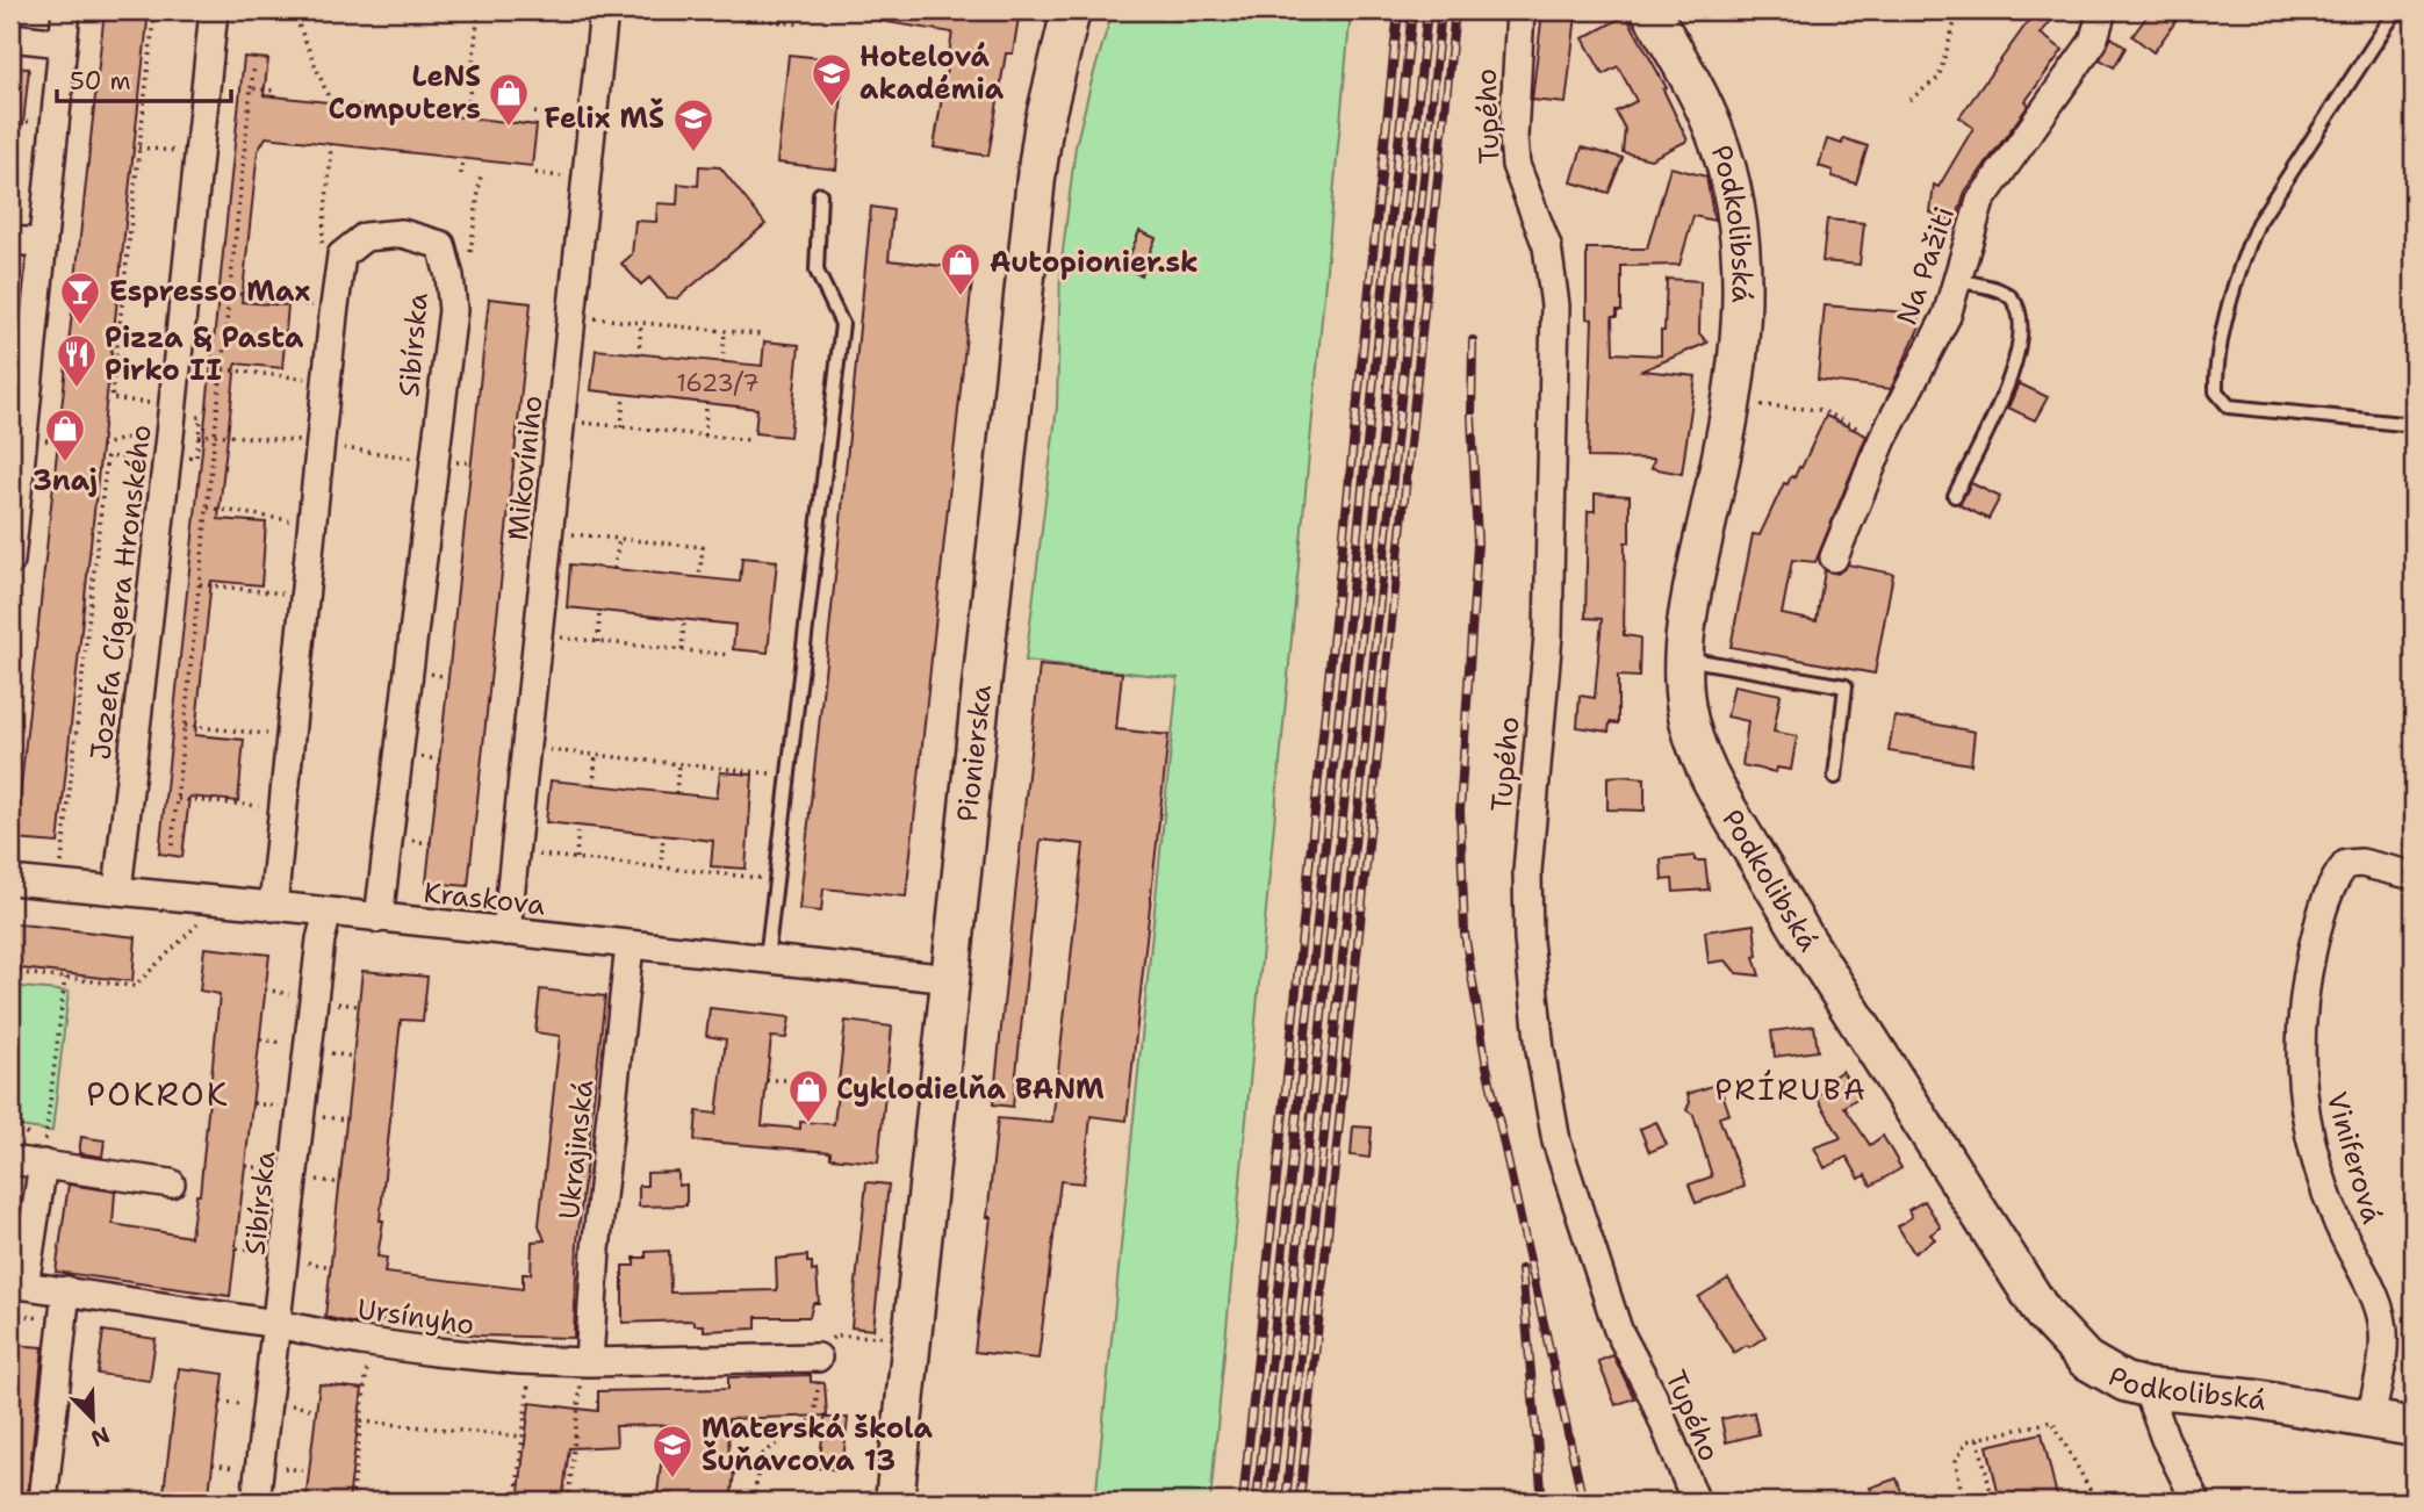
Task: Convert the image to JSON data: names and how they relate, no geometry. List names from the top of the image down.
{
  "streets": {
    "street": [
      "Tupého",
      "Podkolibská",
      "Na Pažiti",
      "Sibírska",
      "Mikovíniho",
      "Jozefa Cígera Hronského",
      "Pionierska",
      "Kraskova",
      "Ukrajinská",
      "Viniferová",
      "Ursínyho"
    ]
  },
  "crossings": [
    ["Podkolibská", "Viniferová"],
    ["Sibírska", "Kraskova"],
    ["Sibírska", "Ursínyho"],
    ["Mikovíniho", "Kraskova"],
    ["Jozefa Cígera Hronského", "Kraskova"],
    ["Pionierska", "Kraskova"],
    ["Kraskova", "Ukrajinská"],
    ["Ukrajinská", "Ursínyho"]
  ],
  "districts": ["PRÍRUBA", "POKROK"],
  "places": {
    "school or university": ["Hotelová akadémia", "Felix MŠ", "Materská škola Šuňavcova 13"],
    "shop": [
      "LeNS Computers",
      "Autopionier.sk",
      "3naj",
      "Cyklodielňa BANM"
    ],
    "bar": ["Espresso Max"],
    "restaurant": ["Pizza & Pasta Pirko II"]
  },
  "house_numbers": ["1623/7"],
  "scale_bar": "50 m",
  "north": "bottom right"
}
